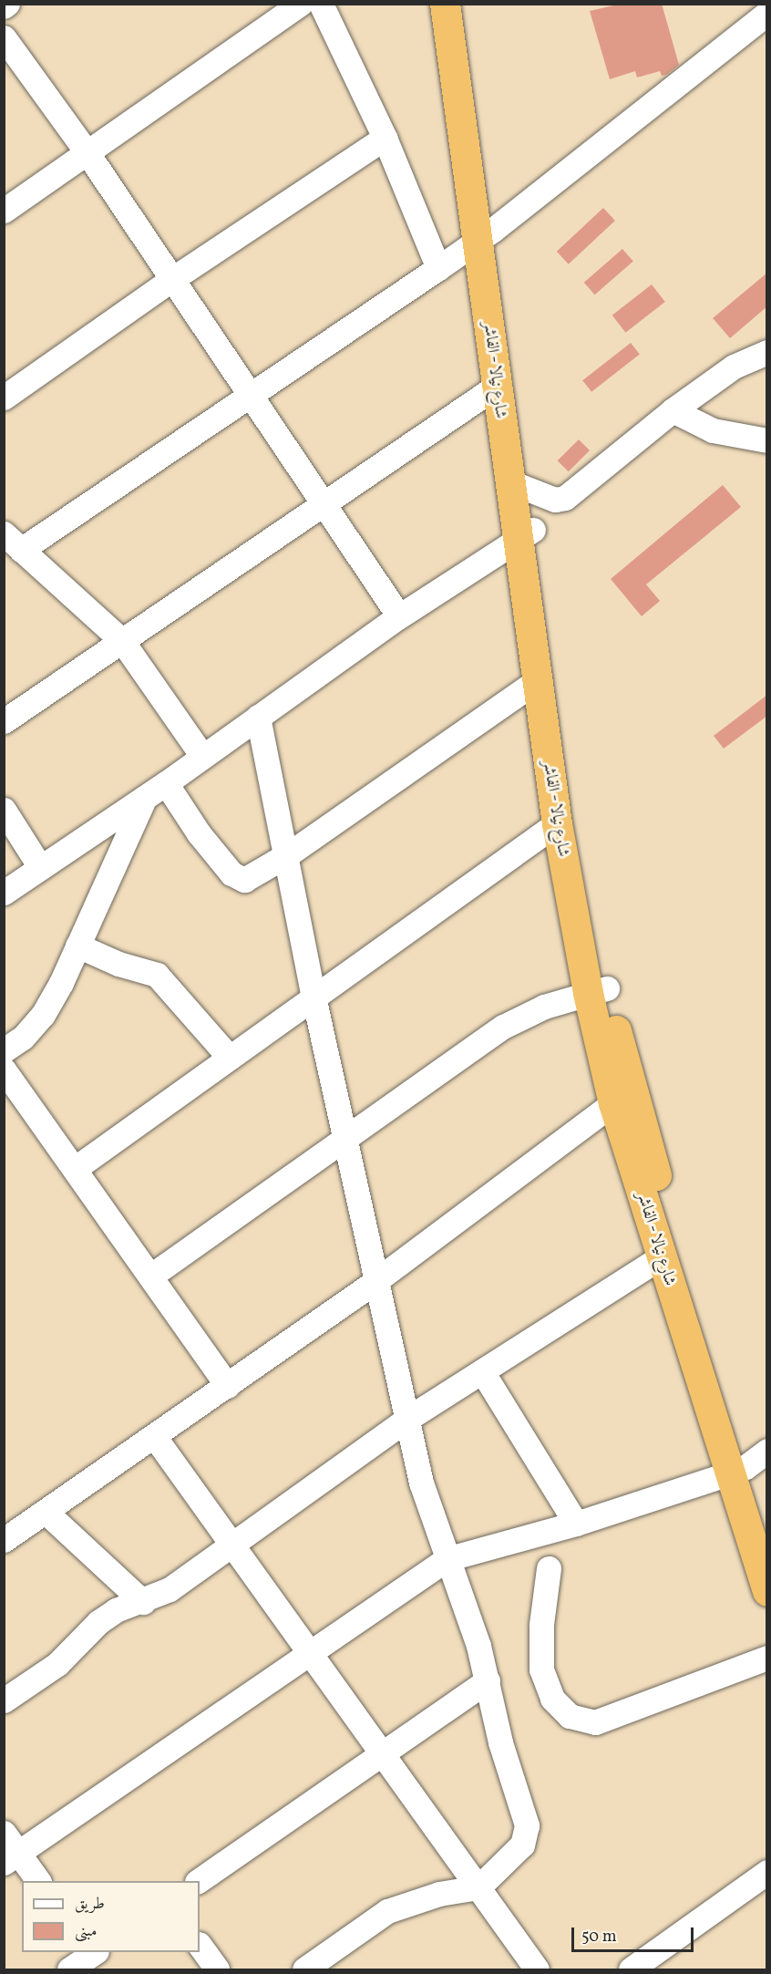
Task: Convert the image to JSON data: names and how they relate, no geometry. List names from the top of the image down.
{
  "streets": {
    "highway": ["شارع نيالا - الفاشر"]
  },
  "legend": ["طريق", "مبنى"],
  "scale_bar": "50 m"
}
